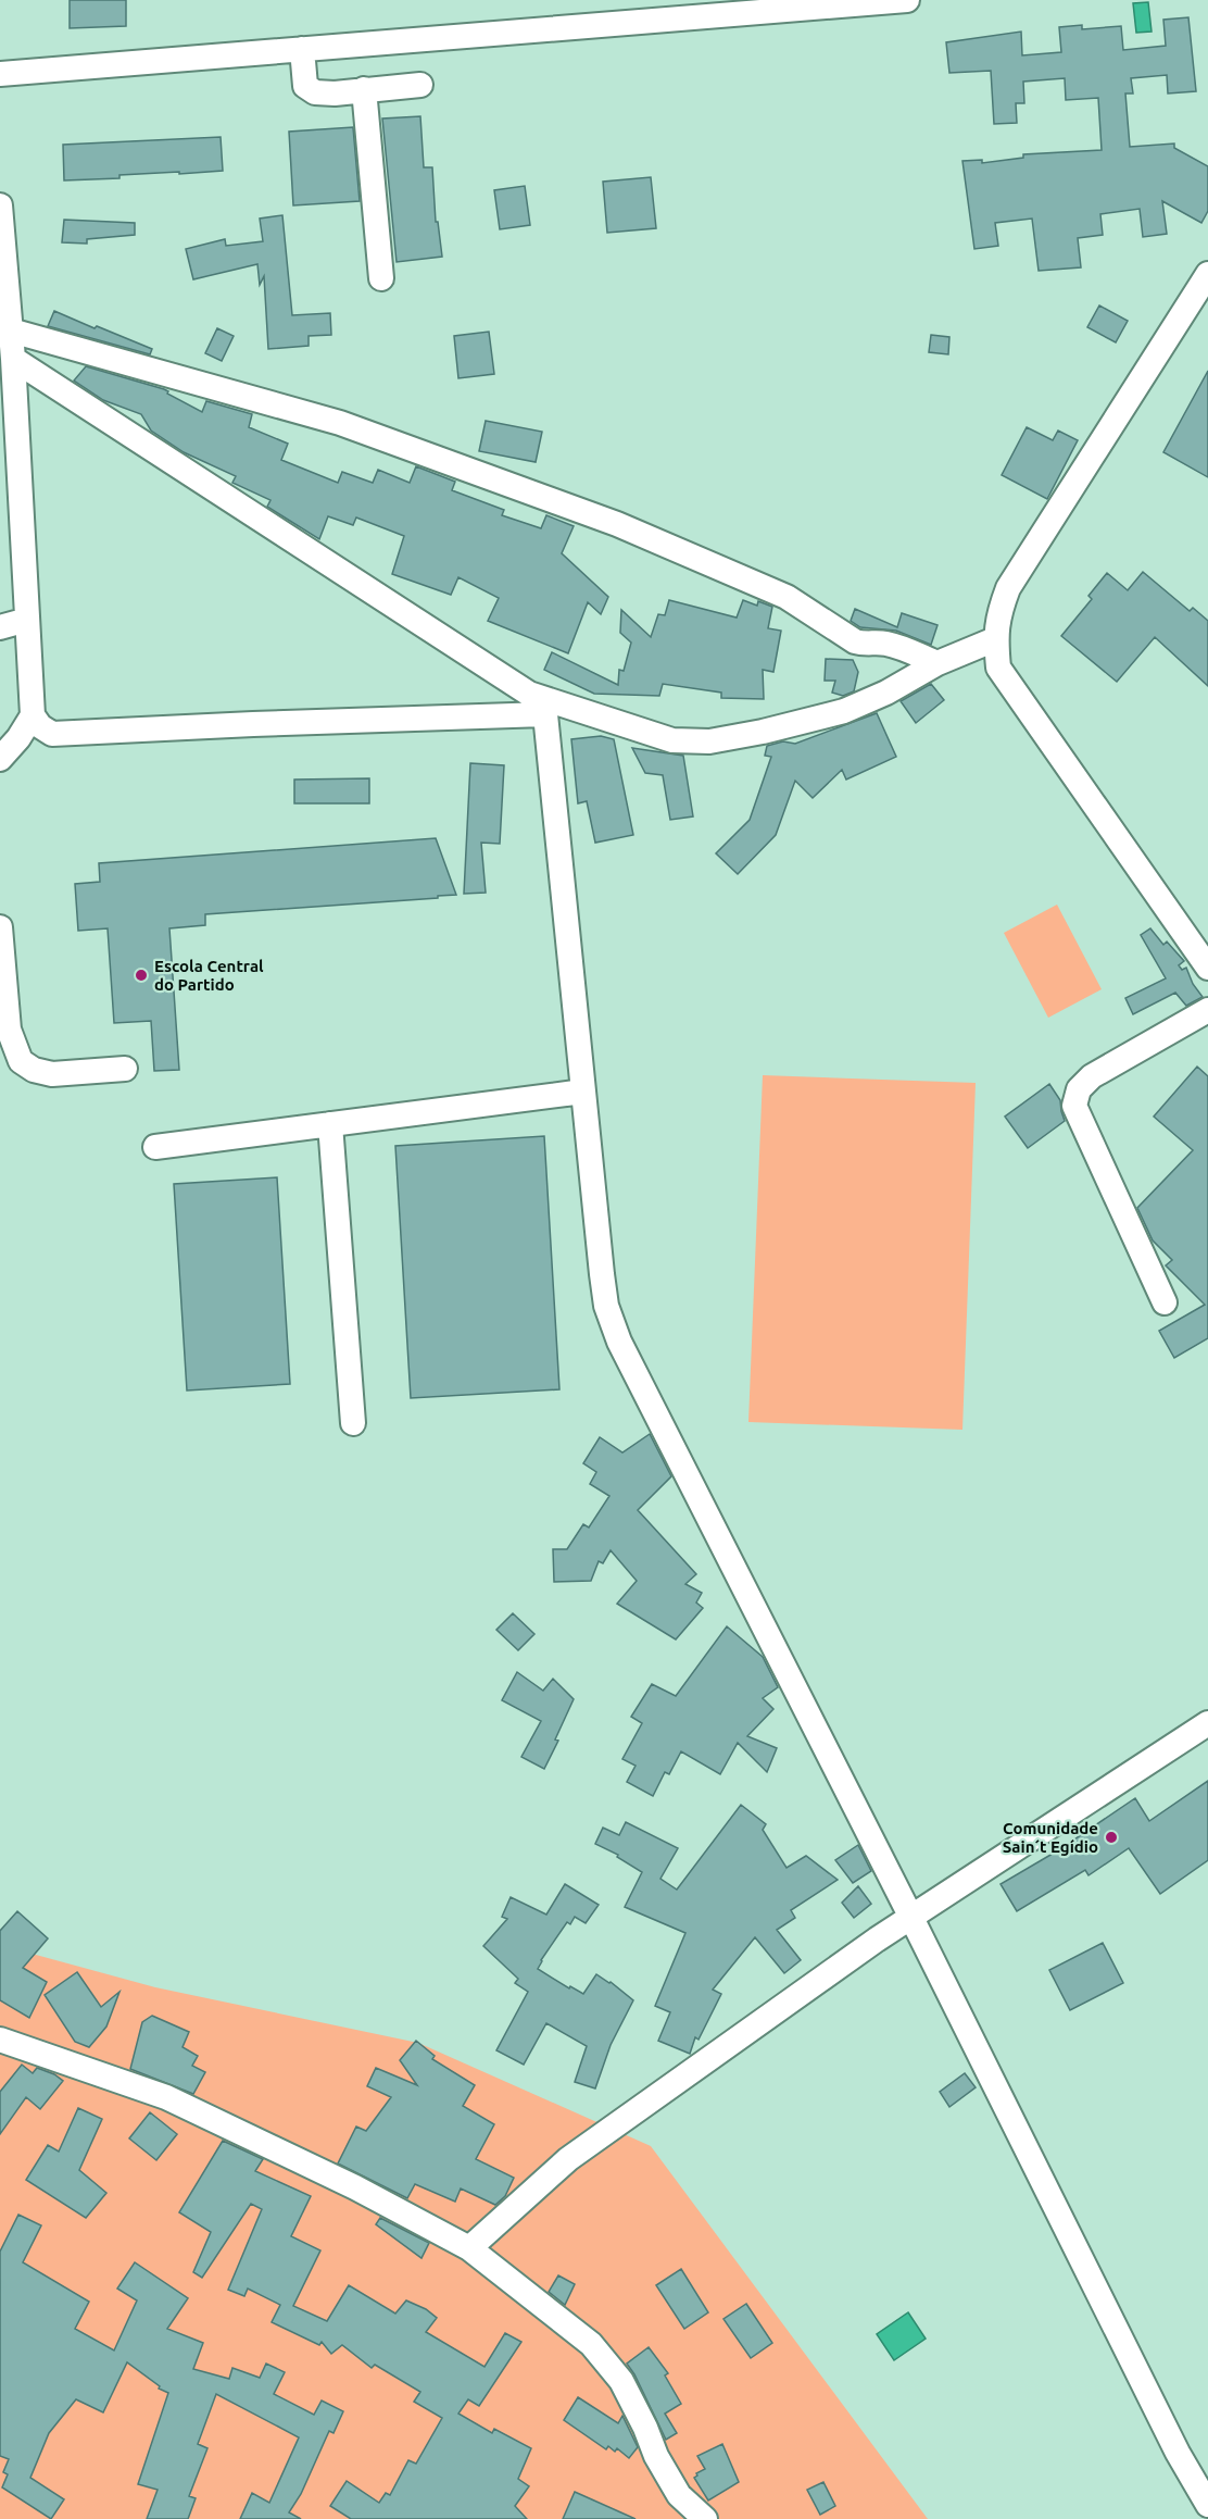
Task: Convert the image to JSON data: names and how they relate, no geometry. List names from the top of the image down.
{
  "places": ["Escola Central do Partido", "Comunidade Sain´t Egídio"]
}
